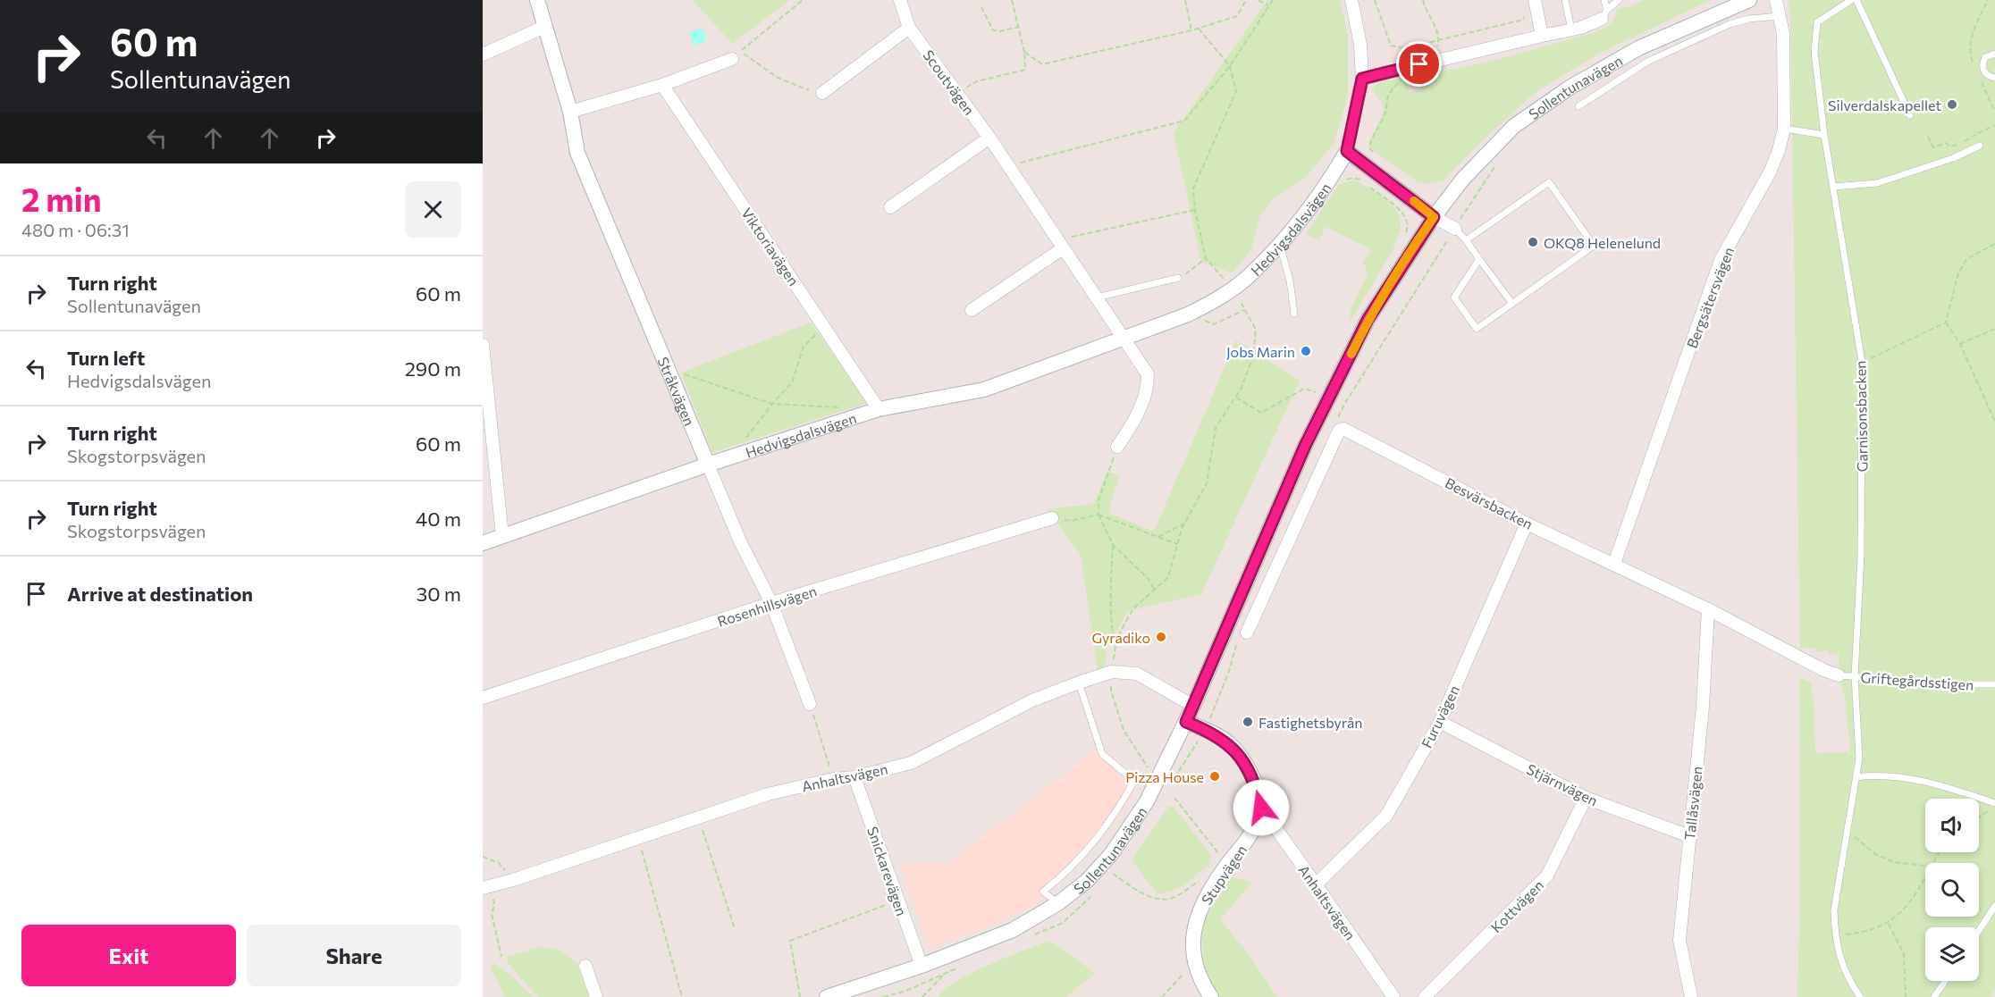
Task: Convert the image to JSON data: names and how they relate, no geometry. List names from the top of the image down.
{
  "streets": {
    "street": [
      "Scoutvägen",
      "Sollentunavägen",
      "Hedvigsdalsvägen",
      "Viktoriavägen",
      "Bergsätersvägen",
      "Stråkvägen",
      "Besvärsbacken",
      "Rosenhillsvägen",
      "Furuvägen",
      "Anhaltsvägen",
      "Stjärnvägen",
      "Tallåsvägen",
      "Snickarevägen",
      "Stupvägen",
      "Kottvägen"
    ],
    "lane": ["Garnisonsbacken", "Griftegårdsstigen"]
  },
  "crossings": [
    ["Scoutvägen", "Hedvigsdalsvägen"],
    ["Sollentunavägen", "Bergsätersvägen"],
    ["Sollentunavägen", "Anhaltsvägen"],
    ["Sollentunavägen", "Snickarevägen"],
    ["Hedvigsdalsvägen", "Viktoriavägen"],
    ["Hedvigsdalsvägen", "Stråkvägen"],
    ["Bergsätersvägen", "Besvärsbacken"],
    ["Stråkvägen", "Rosenhillsvägen"],
    ["Garnisonsbacken", "Griftegårdsstigen"],
    ["Besvärsbacken", "Griftegårdsstigen"],
    ["Besvärsbacken", "Furuvägen"],
    ["Besvärsbacken", "Tallåsvägen"],
    ["Furuvägen", "Anhaltsvägen"],
    ["Furuvägen", "Stjärnvägen"],
    ["Anhaltsvägen", "Snickarevägen"],
    ["Anhaltsvägen", "Stupvägen"],
    ["Stjärnvägen", "Tallåsvägen"],
    ["Stjärnvägen", "Kottvägen"]
  ],
  "places": [
    "Silverdalskapellet",
    "OKQ8 Helenelund",
    "Jobs Marin",
    "Gyradiko",
    "Fastighetsbyrån",
    "Pizza House"
  ],
  "page": {
    "turn": ["60 m", "Sollentunavägen"],
    "heading": ["2 min", "480 m · 06:31"],
    "list": [
      {
        "name": "Turn right",
        "note": "Sollentunavägen",
        "value": "60 m"
      },
      {
        "name": "Turn left",
        "note": "Hedvigsdalsvägen",
        "value": "290 m"
      },
      {
        "name": "Turn right",
        "note": "Skogstorpsvägen",
        "value": "60 m"
      },
      {
        "name": "Turn right",
        "note": "Skogstorpsvägen",
        "value": "40 m"
      },
      {
        "name": "Arrive at destination",
        "value": "30 m"
      }
    ],
    "buttons": ["Exit", "Share"]
  }
}
